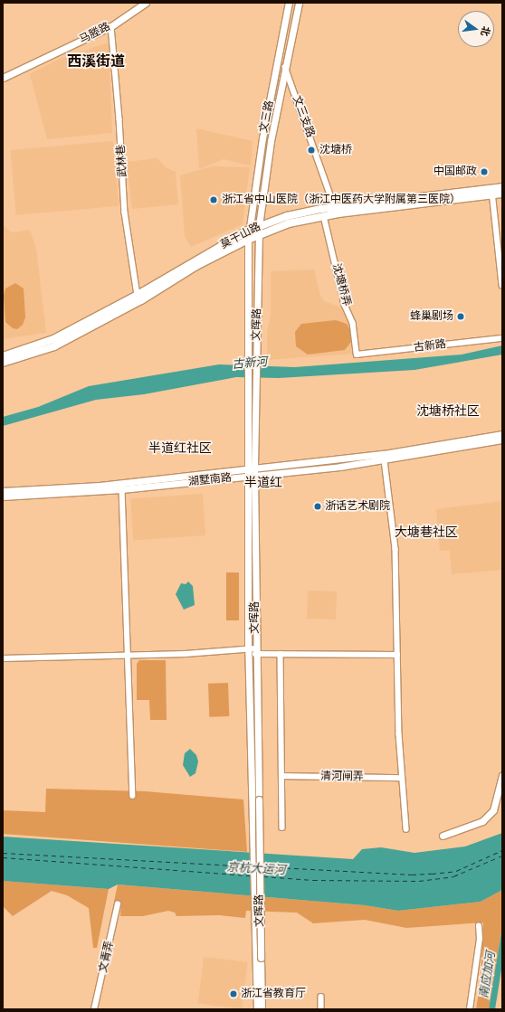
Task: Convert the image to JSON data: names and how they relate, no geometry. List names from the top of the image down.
{
  "streets": {
    "main road": [
      "马塍路",
      "文三路",
      "莫干山路",
      "文晖路",
      "湖墅南路"
    ],
    "street": [
      "文三支路",
      "武林巷",
      "沈塘桥弄",
      "古新路",
      "清河闸弄",
      "文青弄"
    ]
  },
  "crossings": [
    ["马塍路", "武林巷"],
    ["文三路", "文三支路"],
    ["文三路", "莫干山路"],
    ["文三路", "文晖路"],
    ["文三支路", "莫干山路"],
    ["武林巷", "莫干山路"],
    ["莫干山路", "沈塘桥弄"],
    ["莫干山路", "文晖路"],
    ["沈塘桥弄", "古新路"],
    ["文晖路", "湖墅南路"]
  ],
  "districts": [
    "西溪街道",
    "沈塘桥社区",
    "半道红社区",
    "半道红",
    "大塘巷社区"
  ],
  "water": ["古新河", "京杭大运河", "南应加河"],
  "places": [
    "沈塘桥",
    "中国邮政",
    "浙江省中山医院（浙江中医药大学附属第三医院）",
    "蜂巢剧场",
    "浙话艺术剧院",
    "浙江省教育厅"
  ],
  "north": "right"
}
